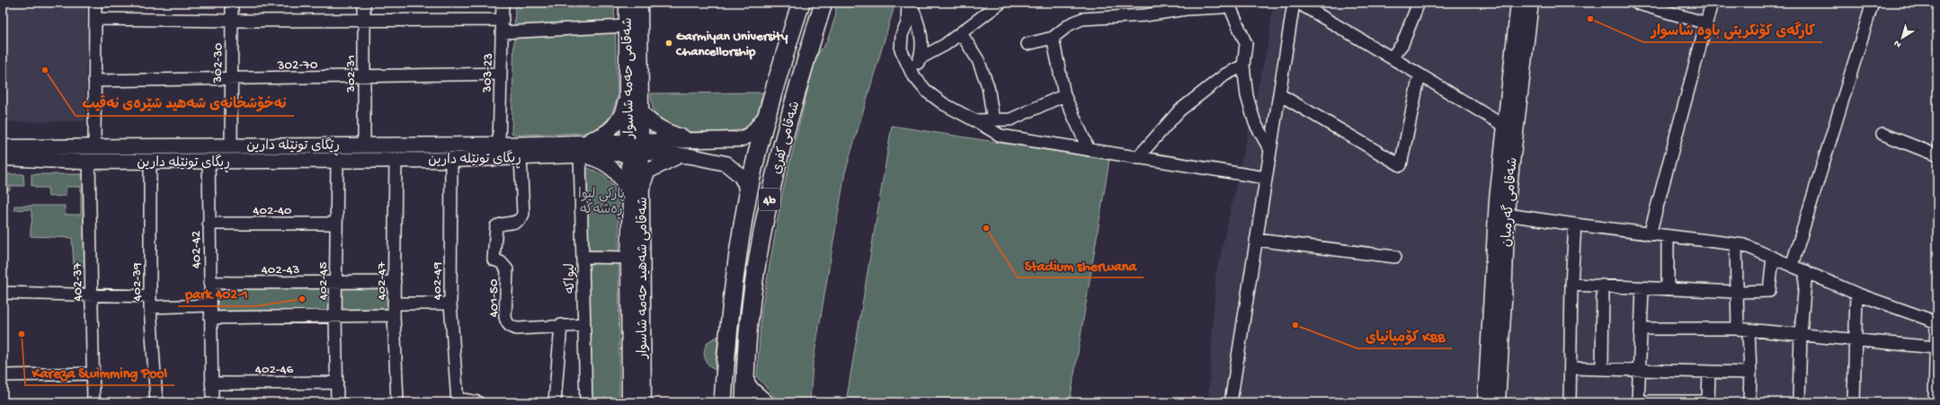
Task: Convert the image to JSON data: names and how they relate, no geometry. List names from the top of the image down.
{
  "streets": {
    "highway": ["شەقامی کفری", "4b"],
    "main road": [
      "شەقامی حەمە شاسوار",
      "ڕێگای تونێلە دارین",
      "ڕیگای تونێلە دارین",
      "شەقامی گەرمیان",
      "شەقامی شەهید حەمە شاسوار"
    ],
    "street": [
      "302-30",
      "302-70",
      "303-23",
      "302-31",
      "402-40",
      "402-42",
      "402-43",
      "لیواکە",
      "402-45",
      "402-47",
      "402-49",
      "402-37",
      "402-39",
      "401-50",
      "402-46"
    ]
  },
  "crossings": [
    ["302-30", "302-70"],
    ["302-30", "ڕێگای تونێلە دارین"],
    ["302-70", "303-23"],
    ["302-70", "302-31"],
    ["303-23", "ڕێگای تونێلە دارین"],
    ["302-31", "ڕێگای تونێلە دارین"],
    ["شەقامی حەمە شاسوار", "شەقامی شەهید حەمە شاسوار"],
    ["ڕێگای تونێلە دارین", "ڕیگای تونێلە دارین"],
    ["ڕێگای تونێلە دارین", "لیواکە"],
    ["ڕیگای تونێلە دارین", "402-42"],
    ["ڕیگای تونێلە دارین", "لیواکە"],
    ["ڕیگای تونێلە دارین", "402-45"],
    ["ڕیگای تونێلە دارین", "402-47"],
    ["ڕیگای تونێلە دارین", "402-49"],
    ["ڕیگای تونێلە دارین", "402-37"],
    ["ڕیگای تونێلە دارین", "402-39"],
    ["ڕیگای تونێلە دارین", "401-50"],
    ["402-40", "402-42"],
    ["402-40", "402-45"],
    ["402-42", "402-43"],
    ["402-42", "402-46"],
    ["402-43", "402-45"],
    ["402-43", "402-47"],
    ["لیواکە", "401-50"],
    ["402-45", "402-46"]
  ],
  "parks": ["پارکی لیوا ڕەشەکە"],
  "places": [
    "کارگەی کۆنکریتی باوە شاسوار",
    "Garmiyan University Chancellorship",
    "نەخۆشخانەی شەهید شێرەی نەقیب",
    "Stadium sherwana",
    "park 402-1",
    "کۆمپانیای KBB",
    "Kareza Swimming Pool"
  ],
  "north": "bottom left"
}
